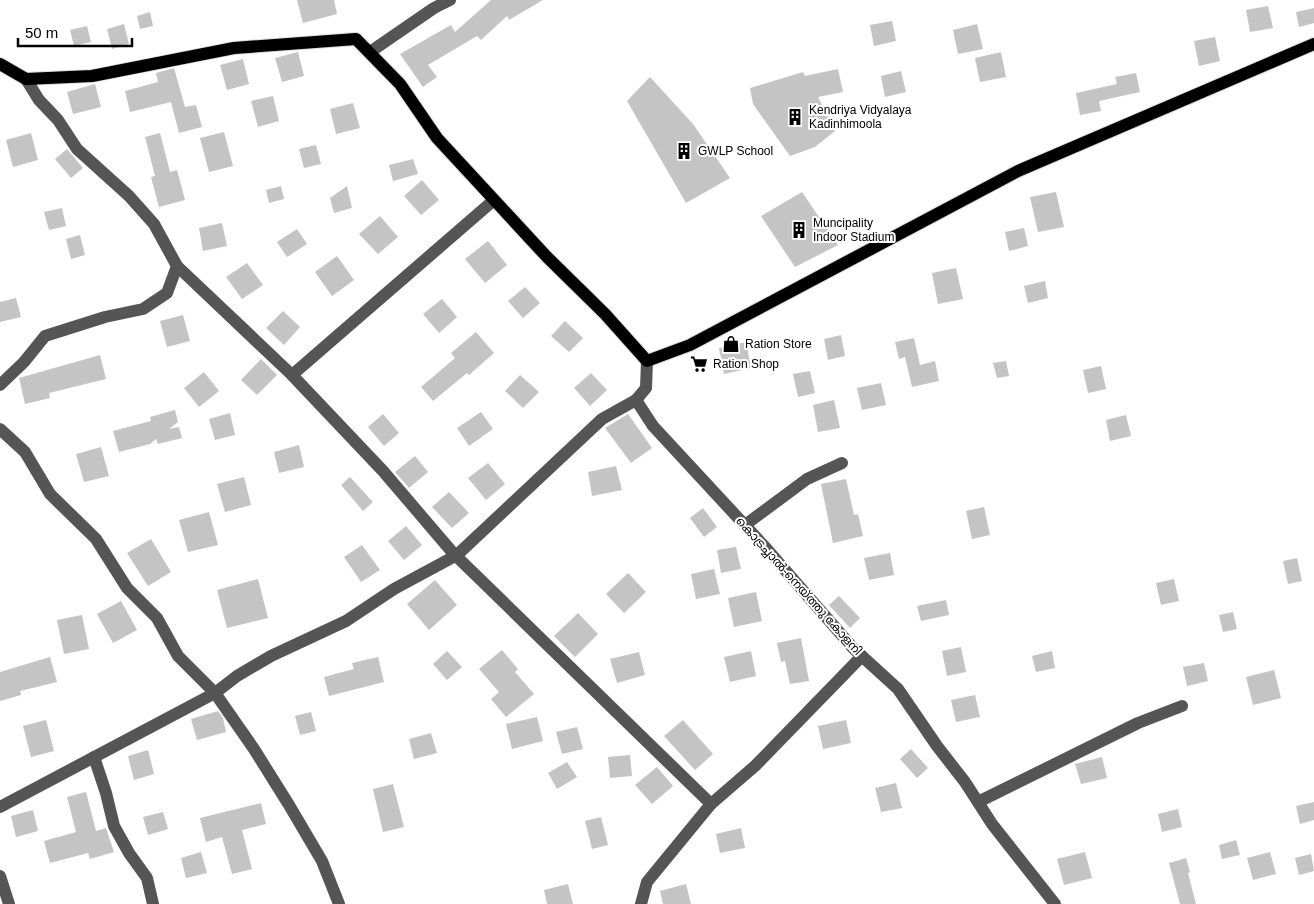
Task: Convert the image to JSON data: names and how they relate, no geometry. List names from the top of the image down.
{
  "streets": {
    "street": ["കൊട്രച്ചാൽ-നെയ്ത്തു കോളനി"]
  },
  "places": {
    "building": ["Kendriya Vidyalaya Kadinhimoola", "GWLP School", "Muncipality Indoor Stadium"],
    "shop": ["Ration Store"],
    "supermarket": ["Ration Shop"]
  },
  "scale_bar": "50 m"
}
